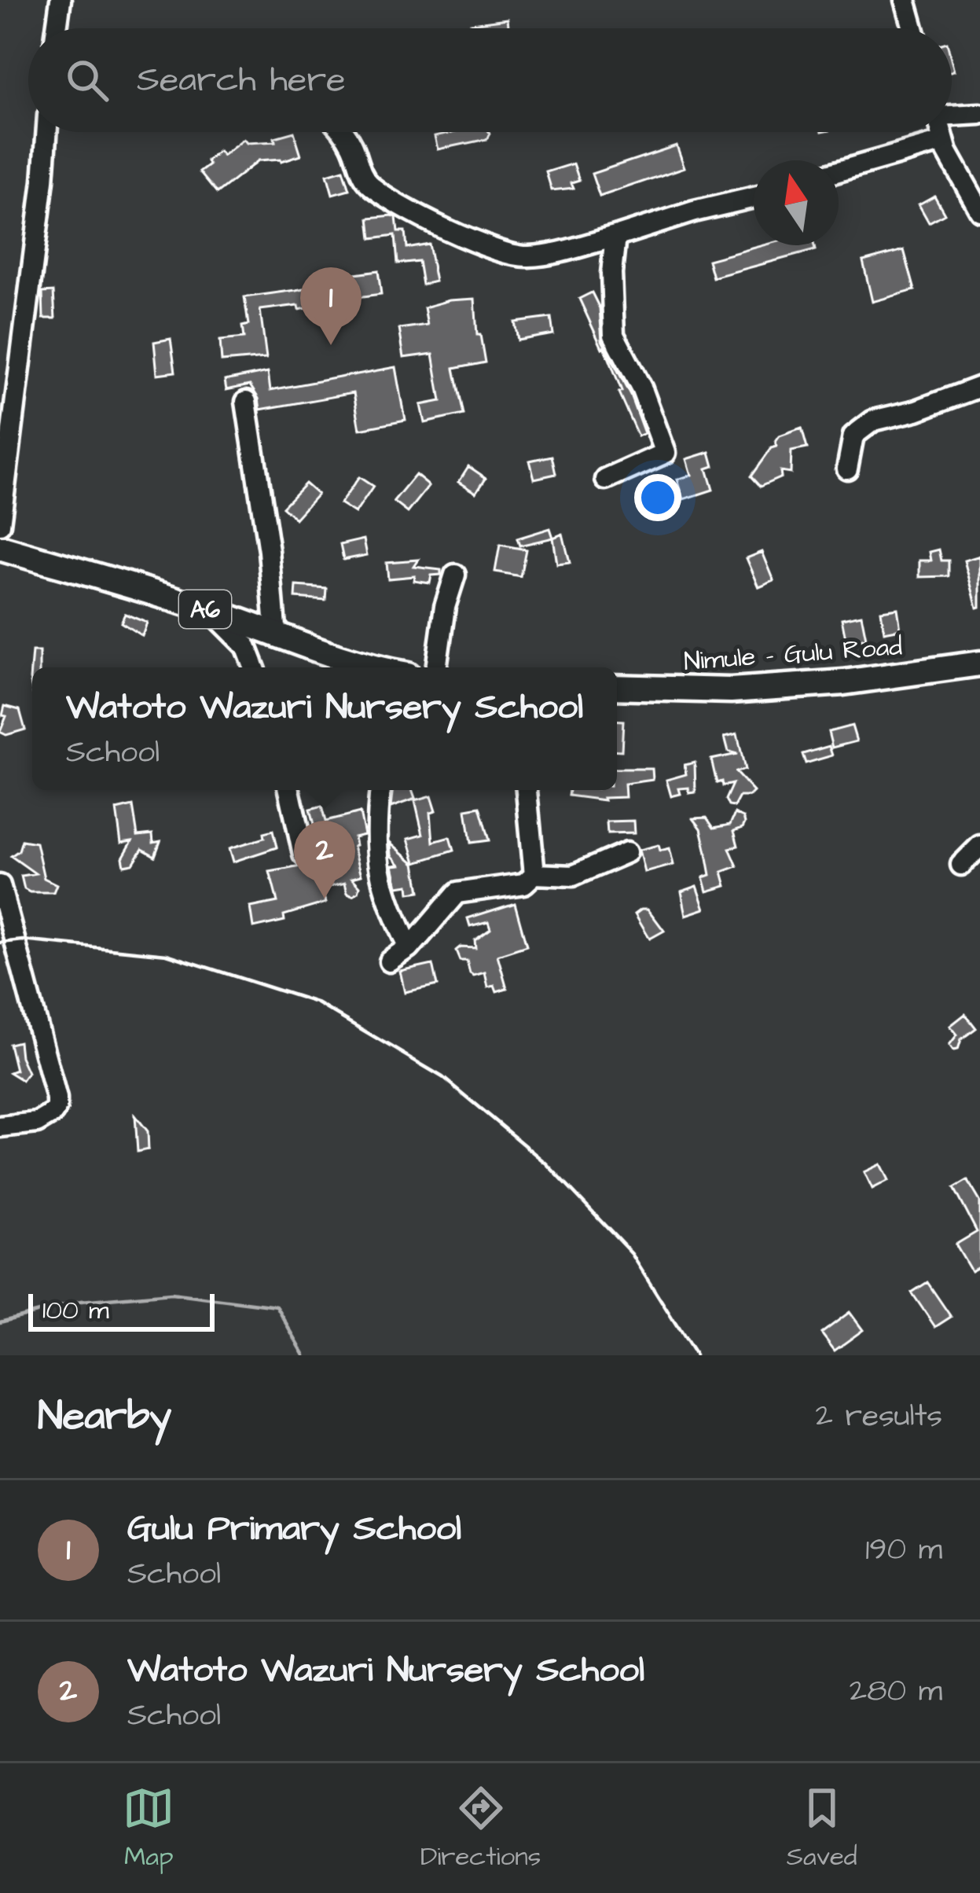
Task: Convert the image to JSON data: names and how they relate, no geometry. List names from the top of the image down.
{
  "streets": {
    "main road": ["A6", "Nimule - Gulu Road"]
  },
  "scale_bar": "100 m",
  "north": "top",
  "page": {
    "search": "Search here",
    "pins": ["1", "2"],
    "popup": ["Watoto Wazuri Nursery School", "School"],
    "scale": "100 m",
    "heading": ["Nearby", "2 results"],
    "list": [
      {
        "mark": "1",
        "name": "Gulu Primary School",
        "note": "School",
        "value": "190 m"
      },
      {
        "mark": "2",
        "name": "Watoto Wazuri Nursery School",
        "note": "School",
        "value": "280 m"
      }
    ],
    "nav": ["Map", "Directions", "Saved"]
  }
}
